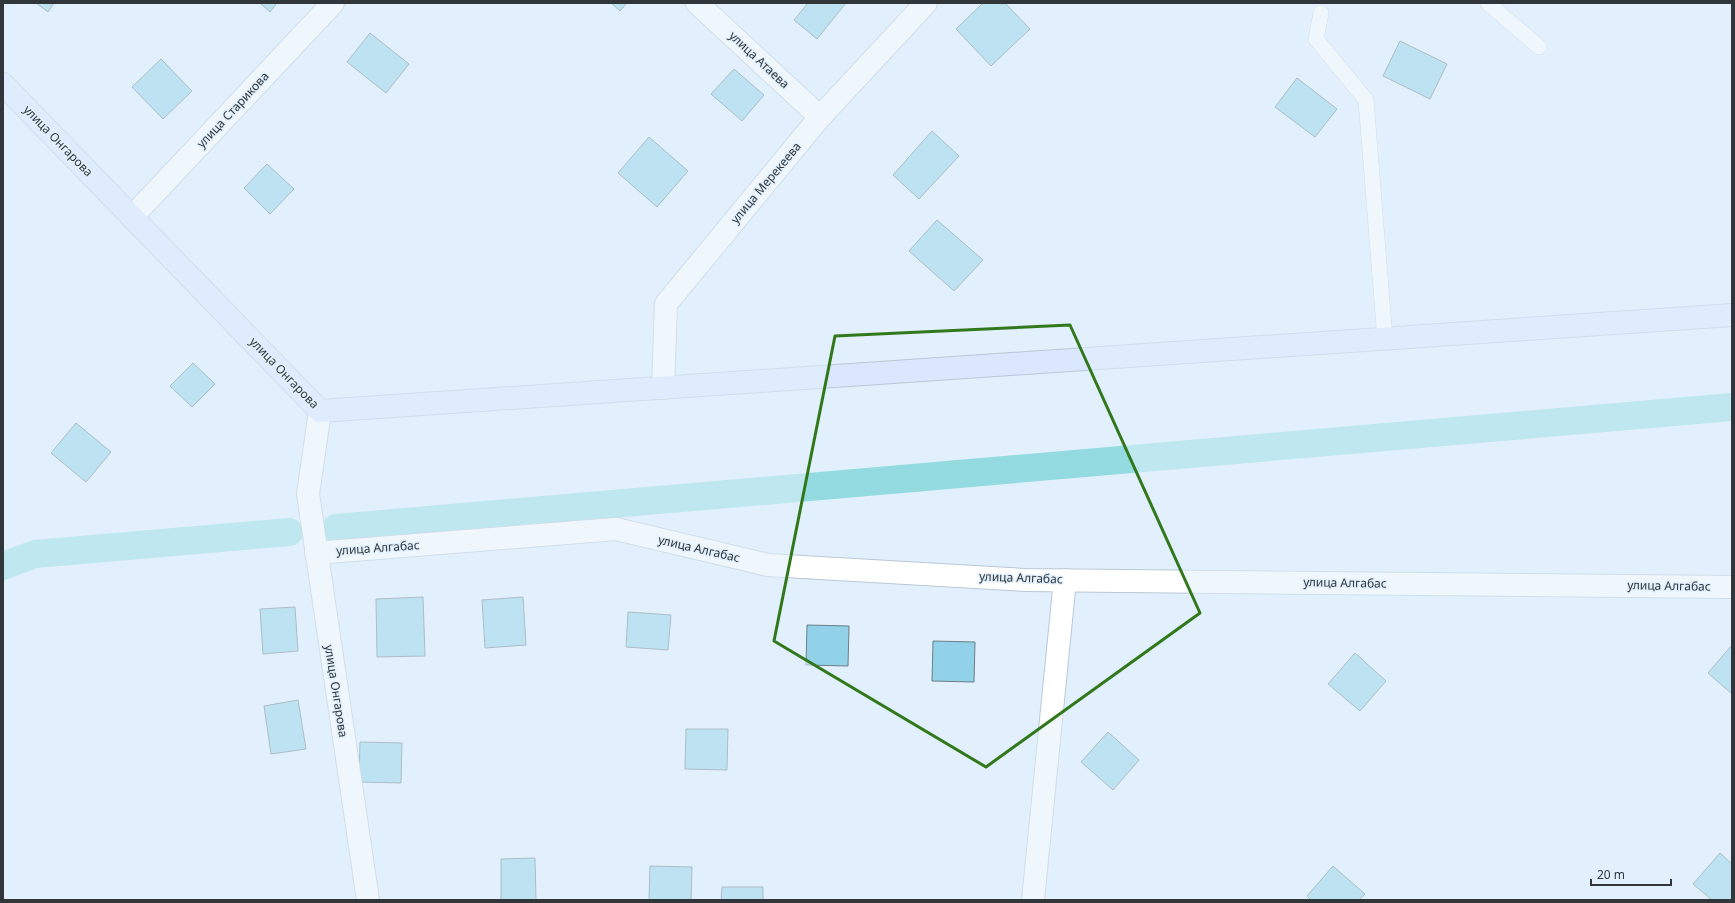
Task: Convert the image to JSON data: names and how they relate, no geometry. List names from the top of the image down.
{
  "streets": {
    "street": [
      "улица Атаева",
      "улица Старикова",
      "улица Онгарова",
      "улица Мерекеева",
      "улица Алгабас"
    ]
  },
  "crossings": [
    ["улица Атаева", "улица Мерекеева"],
    ["улица Старикова", "улица Онгарова"],
    ["улица Онгарова", "улица Алгабас"]
  ],
  "scale_bar": "20 m"
}
